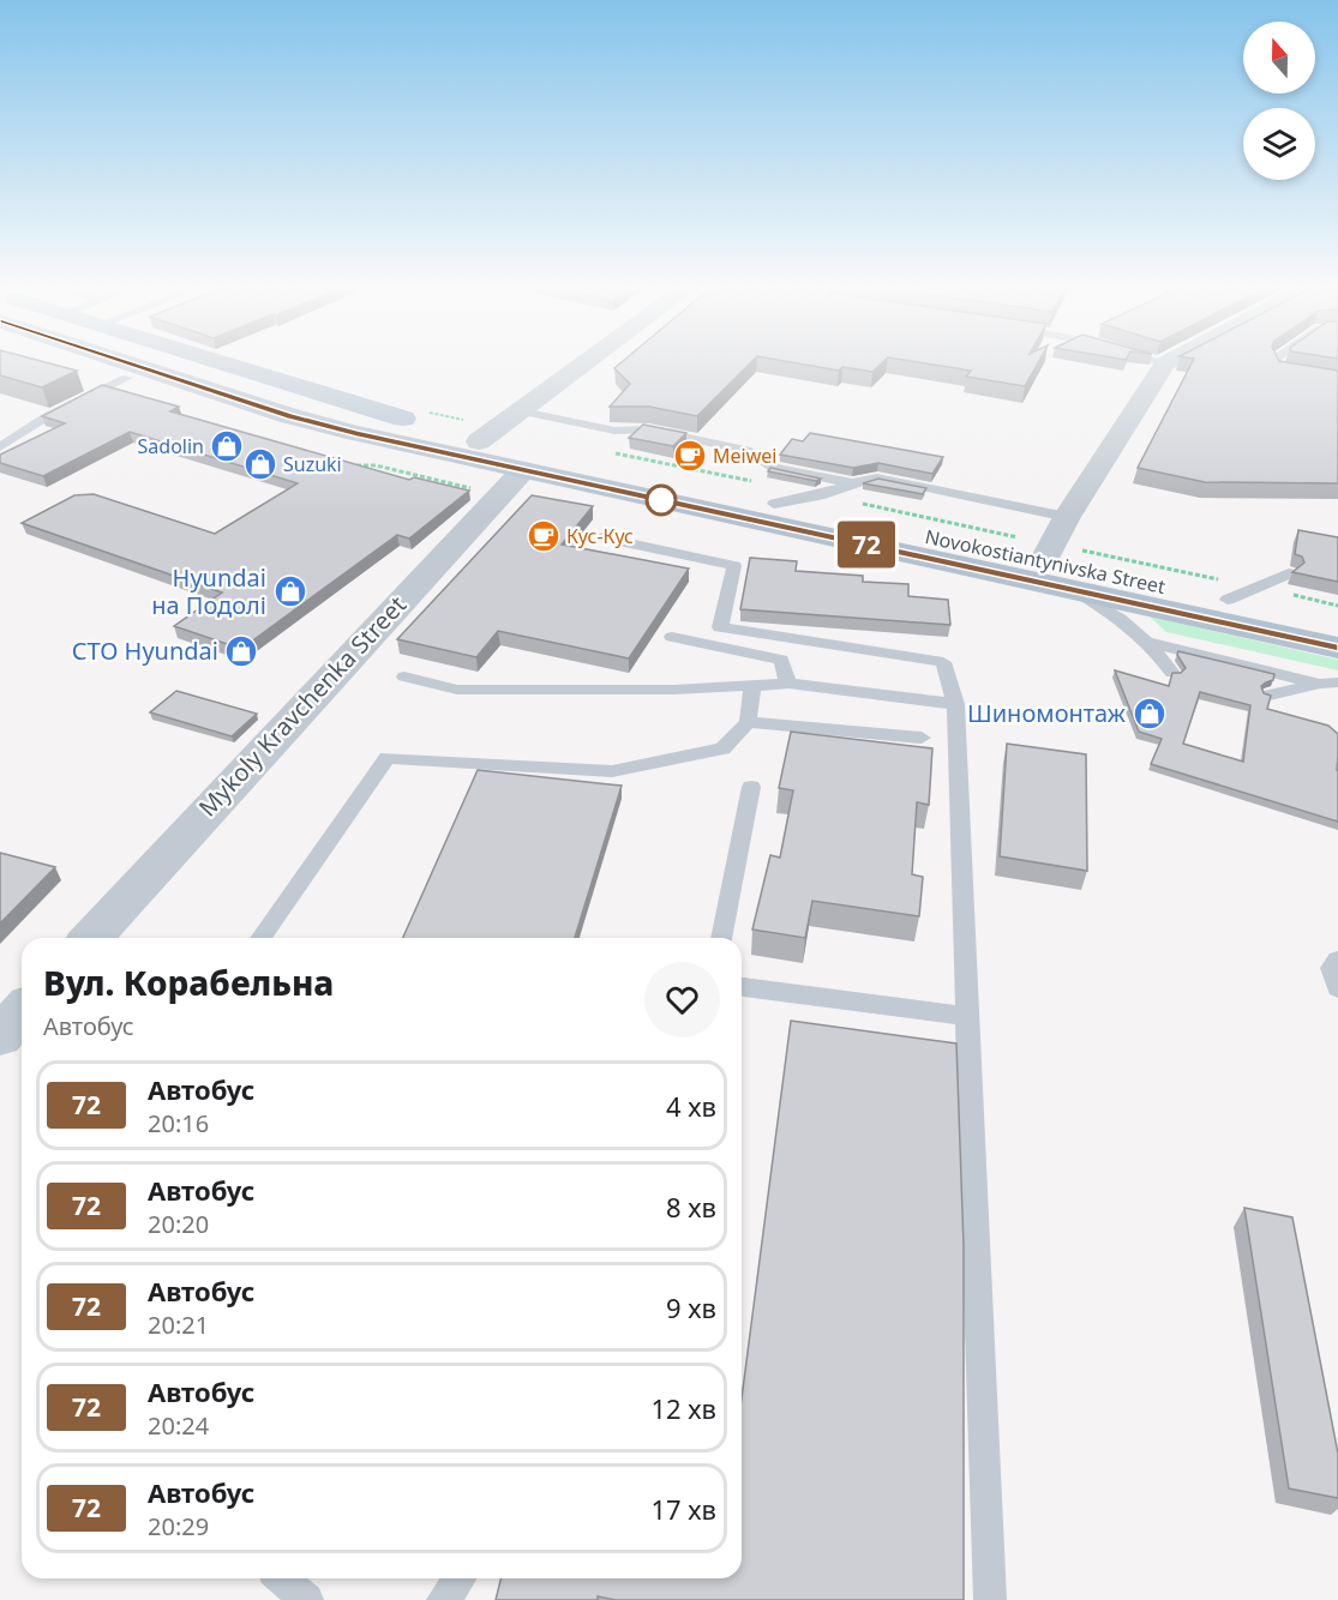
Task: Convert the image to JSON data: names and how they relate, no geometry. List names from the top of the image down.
{
  "streets": {
    "main road": ["Novokostiantynivska Street"],
    "street": ["Mykoly Kravchenka Street"]
  },
  "crossings": [
    ["Novokostiantynivska Street", "Mykoly Kravchenka Street"]
  ],
  "places": {
    "shop": [
      "Sadolin",
      "Suzuki",
      "Hyundai на Подолі",
      "СТО Hyundai",
      "Шиномонтаж"
    ],
    "cafe": ["Meiwei", "Кус-Кус"]
  },
  "lines": ["bus line 72"],
  "north": "top",
  "page": {
    "on_map": "72",
    "heading": ["Вул. Корабельна", "Автобус"],
    "list": [
      {
        "mark": "72",
        "name": "Автобус",
        "note": "20:16",
        "value": "4 хв"
      },
      {
        "mark": "72",
        "name": "Автобус",
        "note": "20:20",
        "value": "8 хв"
      },
      {
        "mark": "72",
        "name": "Автобус",
        "note": "20:21",
        "value": "9 хв"
      },
      {
        "mark": "72",
        "name": "Автобус",
        "note": "20:24",
        "value": "12 хв"
      },
      {
        "mark": "72",
        "name": "Автобус",
        "note": "20:29",
        "value": "17 хв"
      }
    ]
  }
}
